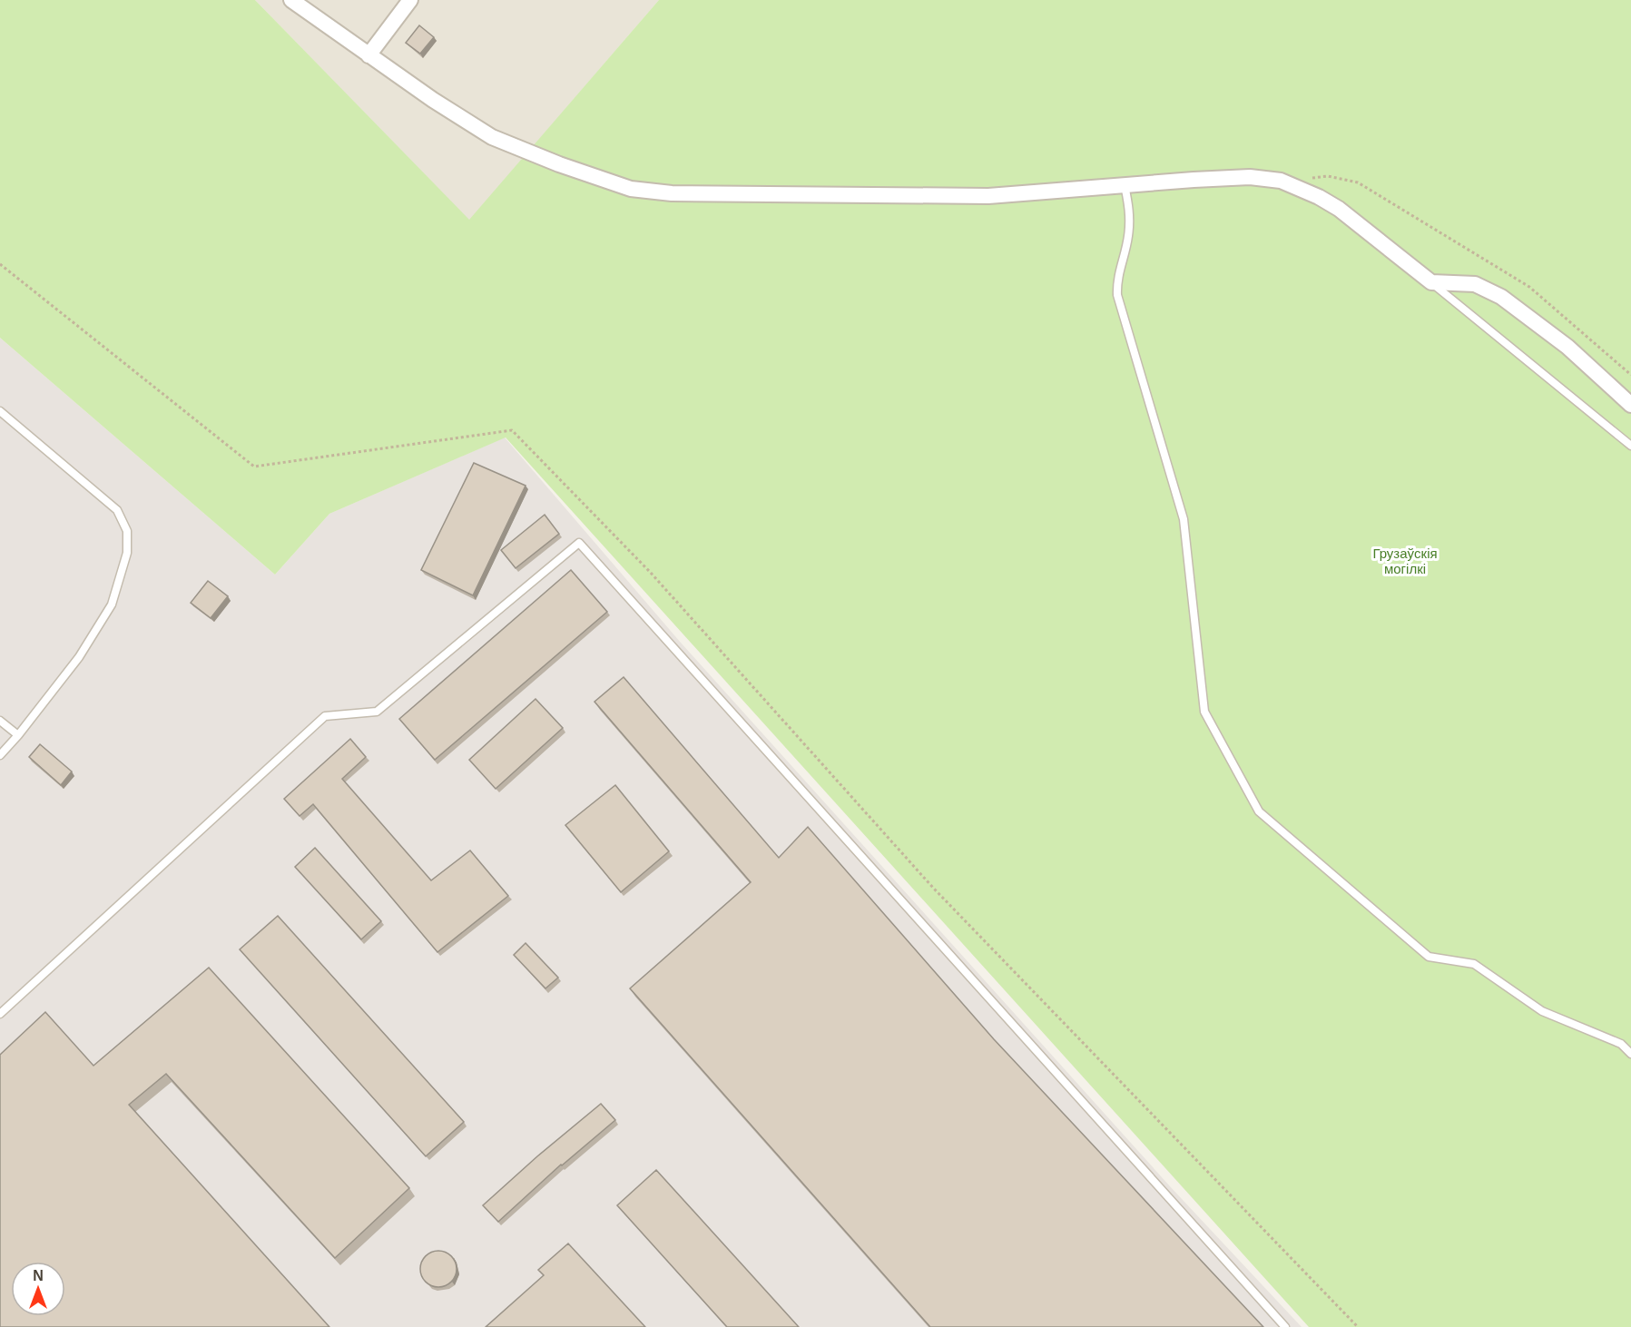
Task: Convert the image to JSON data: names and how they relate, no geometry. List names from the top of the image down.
{
  "parks": ["Грузаўскія могілкі"],
  "north": "top"
}
